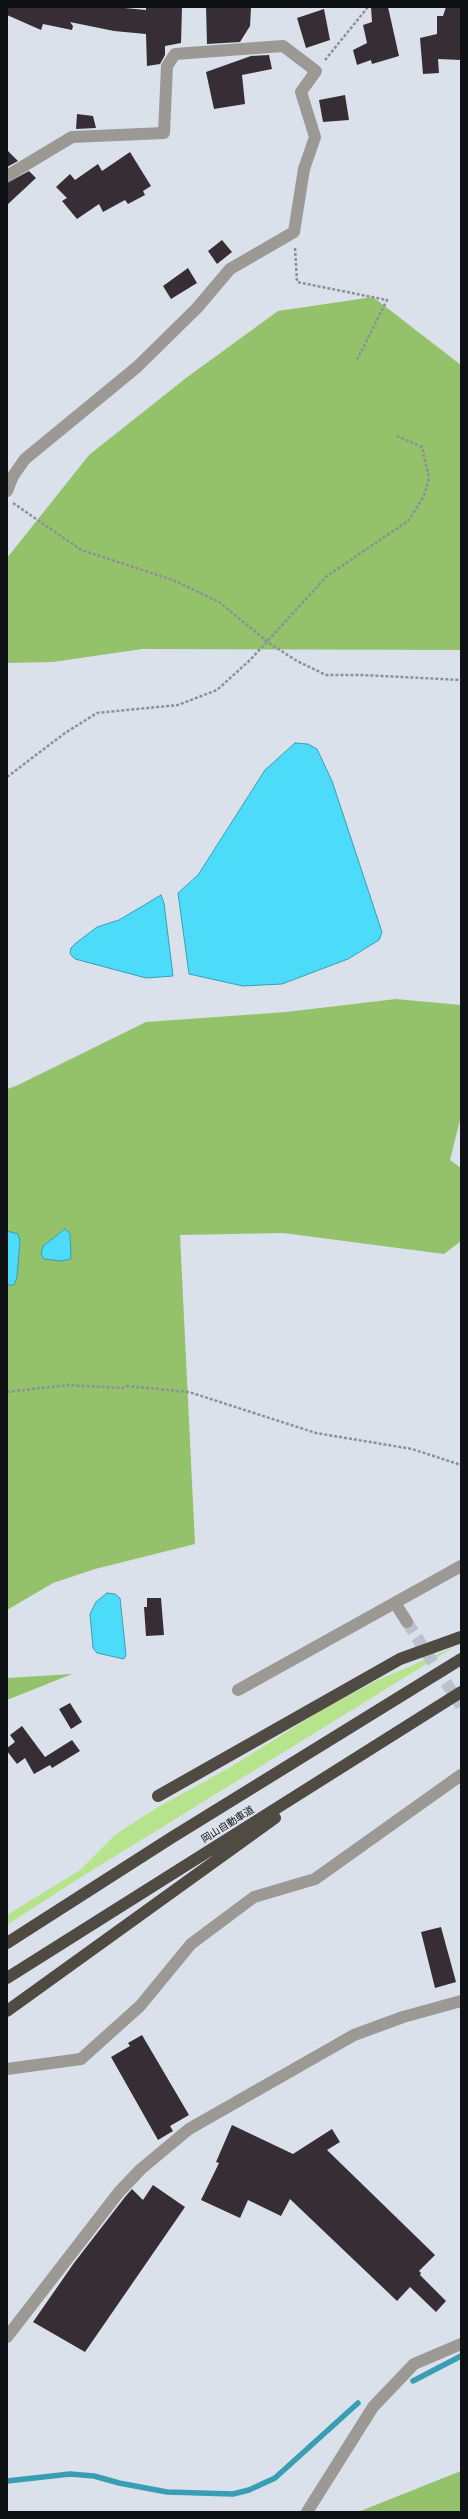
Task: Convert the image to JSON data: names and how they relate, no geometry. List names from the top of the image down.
{
  "streets": {
    "highway": ["岡山自動車道"]
  }
}
